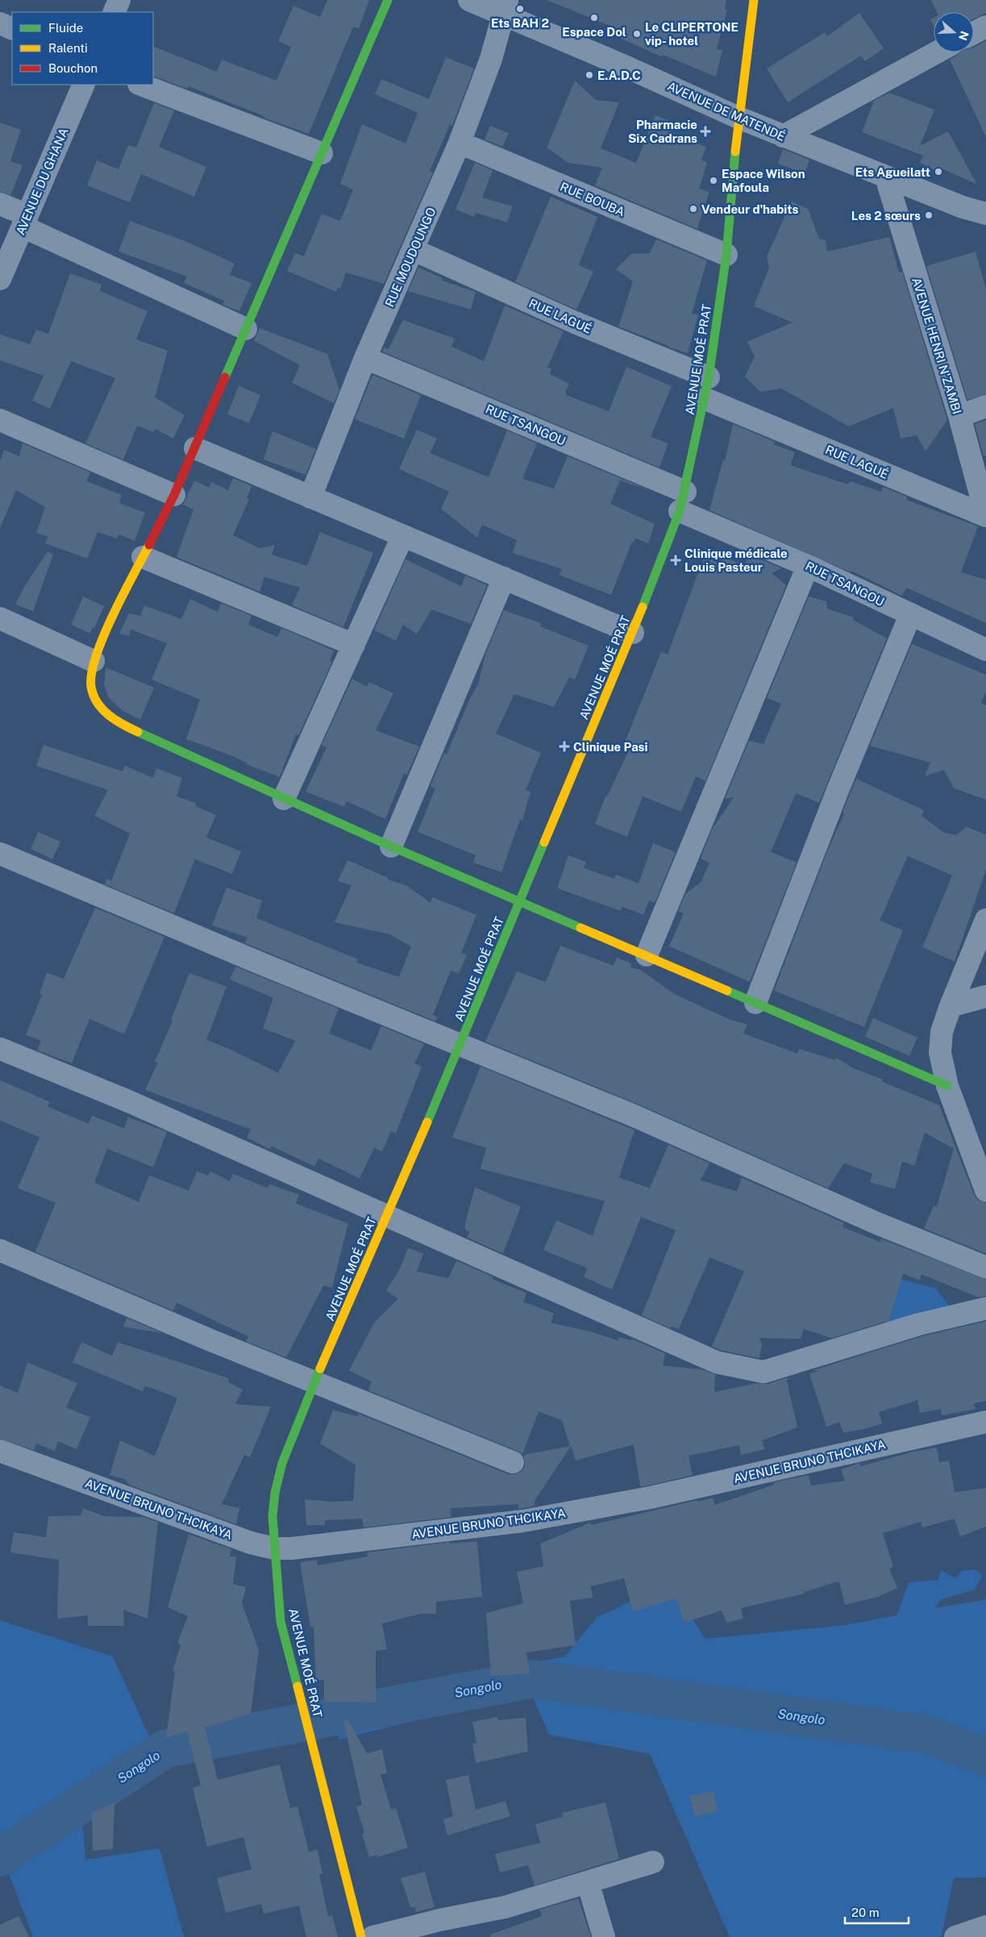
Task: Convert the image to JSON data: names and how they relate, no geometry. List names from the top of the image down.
{
  "streets": {
    "street": [
      "AVENUE DE MATENDÉ",
      "AVENUE DU GHANA",
      "RUE BOUBA",
      "RUE MOUDOUNGO",
      "RUE LAGUÉ",
      "AVENUE HENRI N'ZAMBI",
      "AVENUE MOÉ PRAT",
      "RUE TSANGOU",
      "AVENUE BRUNO THCIKAYA"
    ]
  },
  "crossings": [
    ["AVENUE DE MATENDÉ", "RUE MOUDOUNGO"],
    ["AVENUE DE MATENDÉ", "AVENUE HENRI N'ZAMBI"],
    ["AVENUE DE MATENDÉ", "AVENUE MOÉ PRAT"],
    ["RUE BOUBA", "RUE MOUDOUNGO"],
    ["RUE BOUBA", "AVENUE MOÉ PRAT"],
    ["RUE MOUDOUNGO", "RUE LAGUÉ"],
    ["RUE MOUDOUNGO", "RUE TSANGOU"],
    ["RUE LAGUÉ", "AVENUE HENRI N'ZAMBI"],
    ["RUE LAGUÉ", "AVENUE MOÉ PRAT"],
    ["AVENUE MOÉ PRAT", "RUE TSANGOU"],
    ["AVENUE MOÉ PRAT", "AVENUE BRUNO THCIKAYA"]
  ],
  "water": ["Songolo"],
  "places": {
    "other": [
      "Ets BAH 2",
      "Espace Dol",
      "Le CLIPERTONE vip- hotel",
      "E.A.D.C",
      "Ets Agueilatt",
      "Espace Wilson Mafoula",
      "Vendeur d'habits",
      "Les 2 sœurs"
    ],
    "health": ["Pharmacie Six Cadrans", "Clinique médicale Louis Pasteur", "Clinique Pasi"]
  },
  "legend": ["Fluide", "Ralenti", "Bouchon"],
  "scale_bar": "20 m",
  "north": "right"
}
